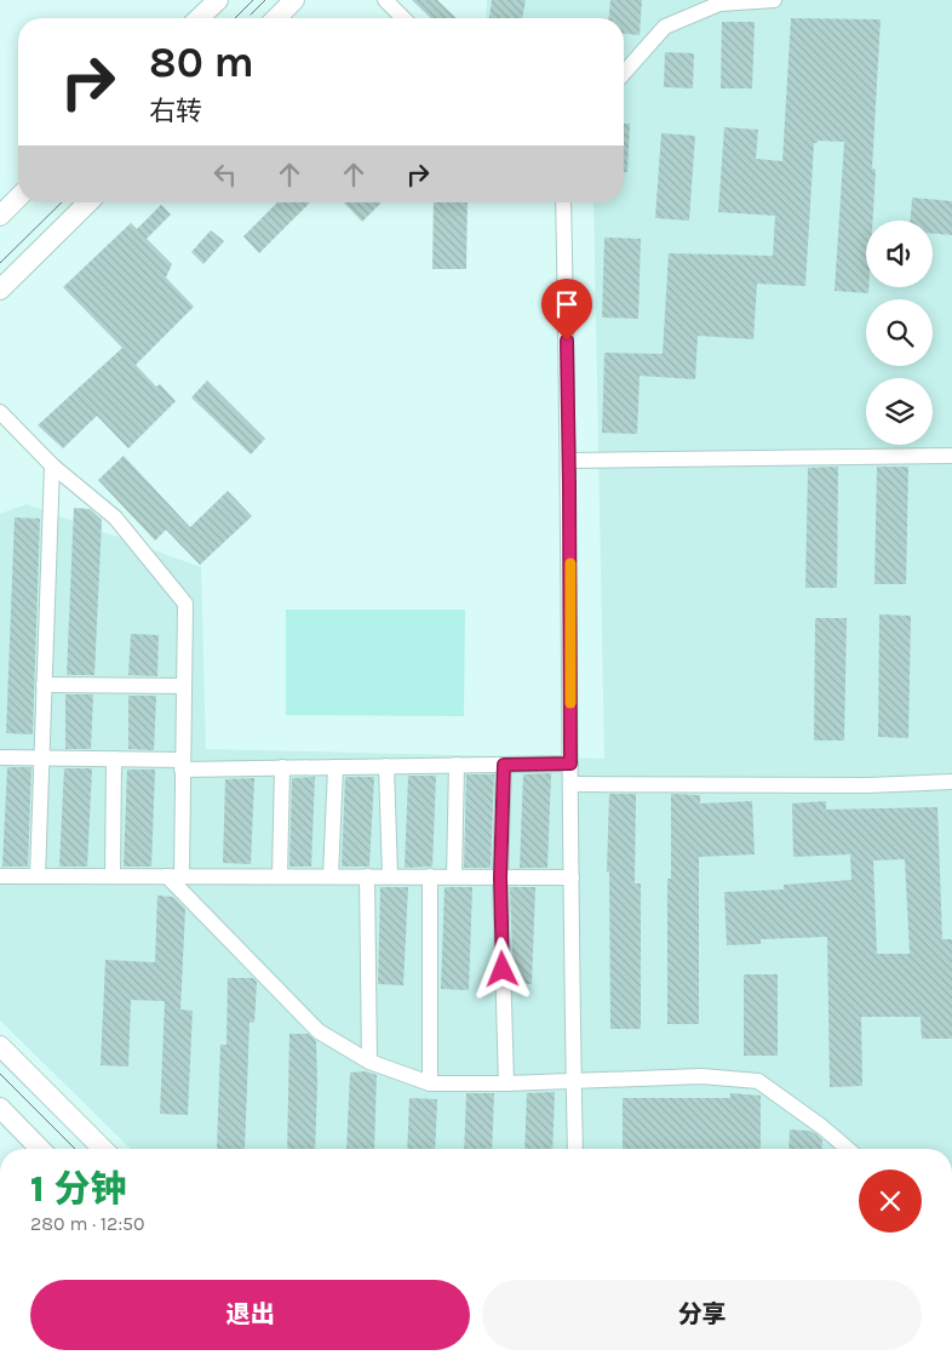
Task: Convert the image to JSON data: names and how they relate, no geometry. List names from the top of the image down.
{
  "page": {
    "turn": ["80 m", "右转"],
    "heading": ["1 分钟", "280 m · 12:50"],
    "buttons": ["退出", "分享"]
  }
}
